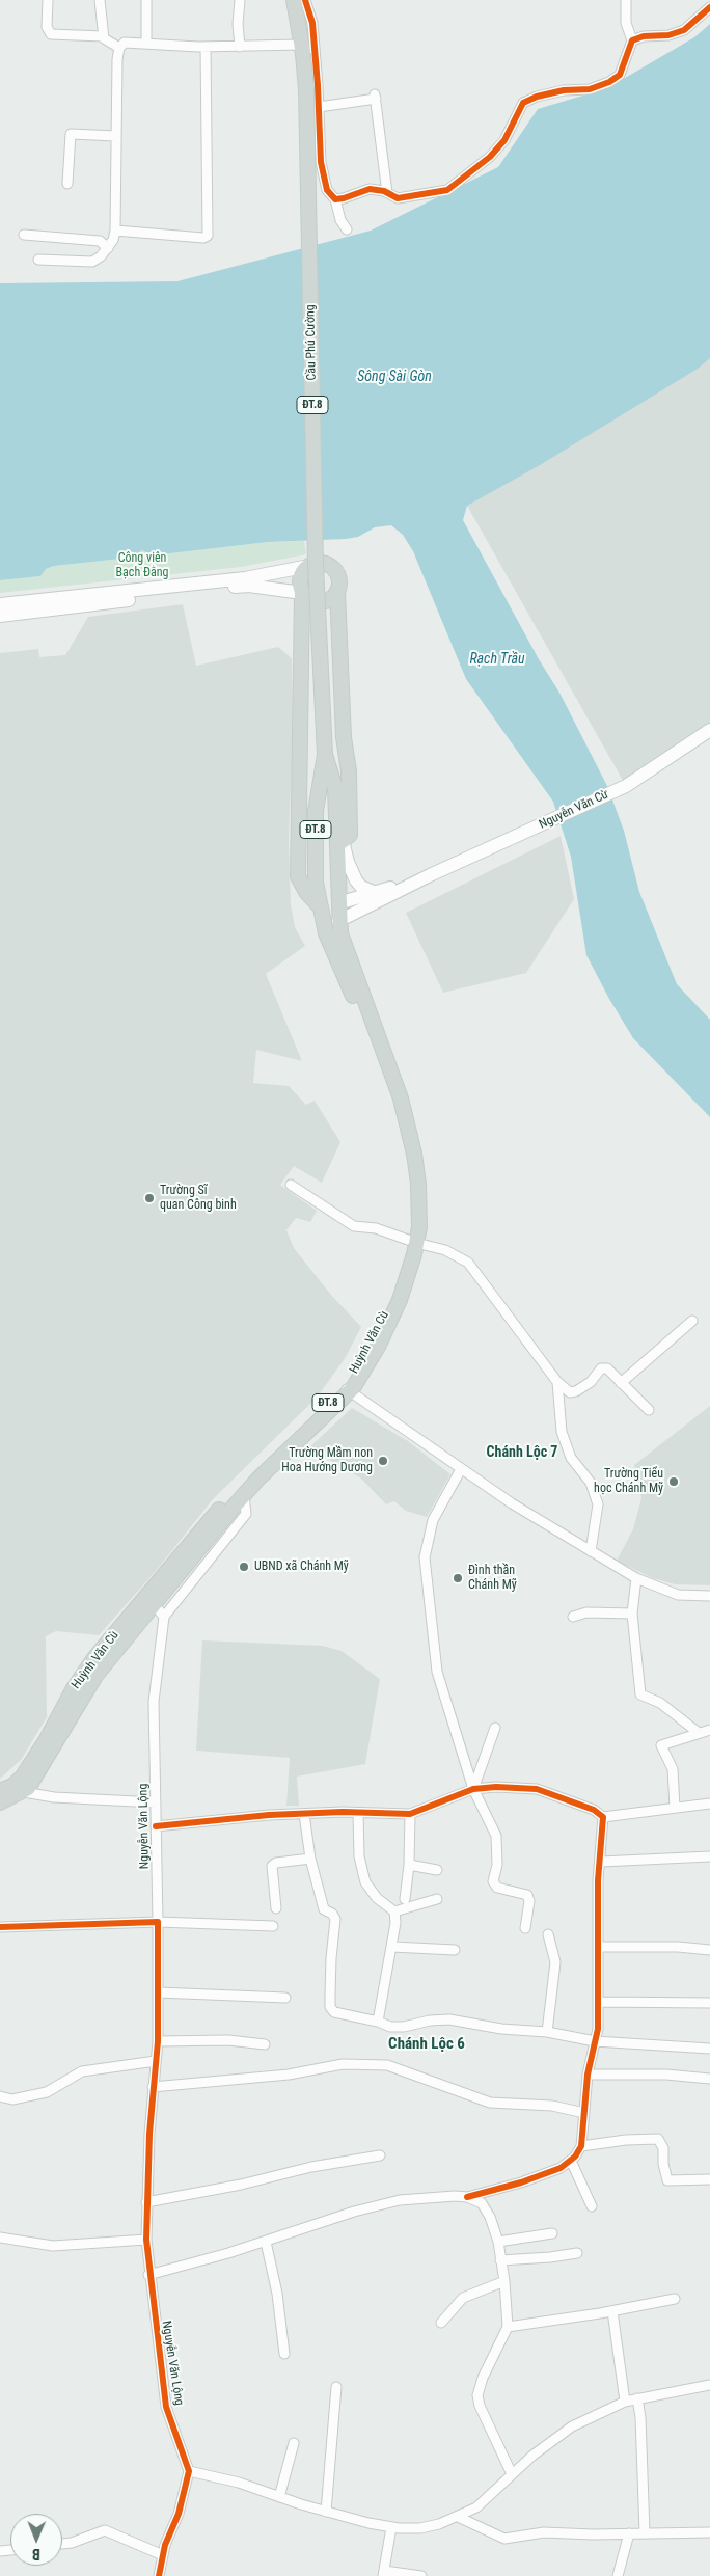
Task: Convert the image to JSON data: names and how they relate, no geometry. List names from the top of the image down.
{
  "streets": {
    "main road": ["Cầu Phú Cường", "ĐT.8", "Huỳnh Văn Cù"],
    "street": ["Nguyễn Văn Cừ", "Nguyễn Văn Lộng"]
  },
  "crossings": [
    ["Cầu Phú Cường", "ĐT.8"],
    ["ĐT.8", "Nguyễn Văn Cừ"]
  ],
  "districts": ["Chánh Lộc 7", "Chánh Lộc 6"],
  "water": ["Sông Sài Gòn", "Rạch Trầu"],
  "parks": ["Công viên Bạch Đằng"],
  "places": [
    "Trường Sĩ quan Công binh",
    "Trường Mầm non Hoa Hướng Dương",
    "Trường Tiểu học Chánh Mỹ",
    "UBND xã Chánh Mỹ",
    "Đình thần Chánh Mỹ"
  ],
  "north": "bottom"
}
